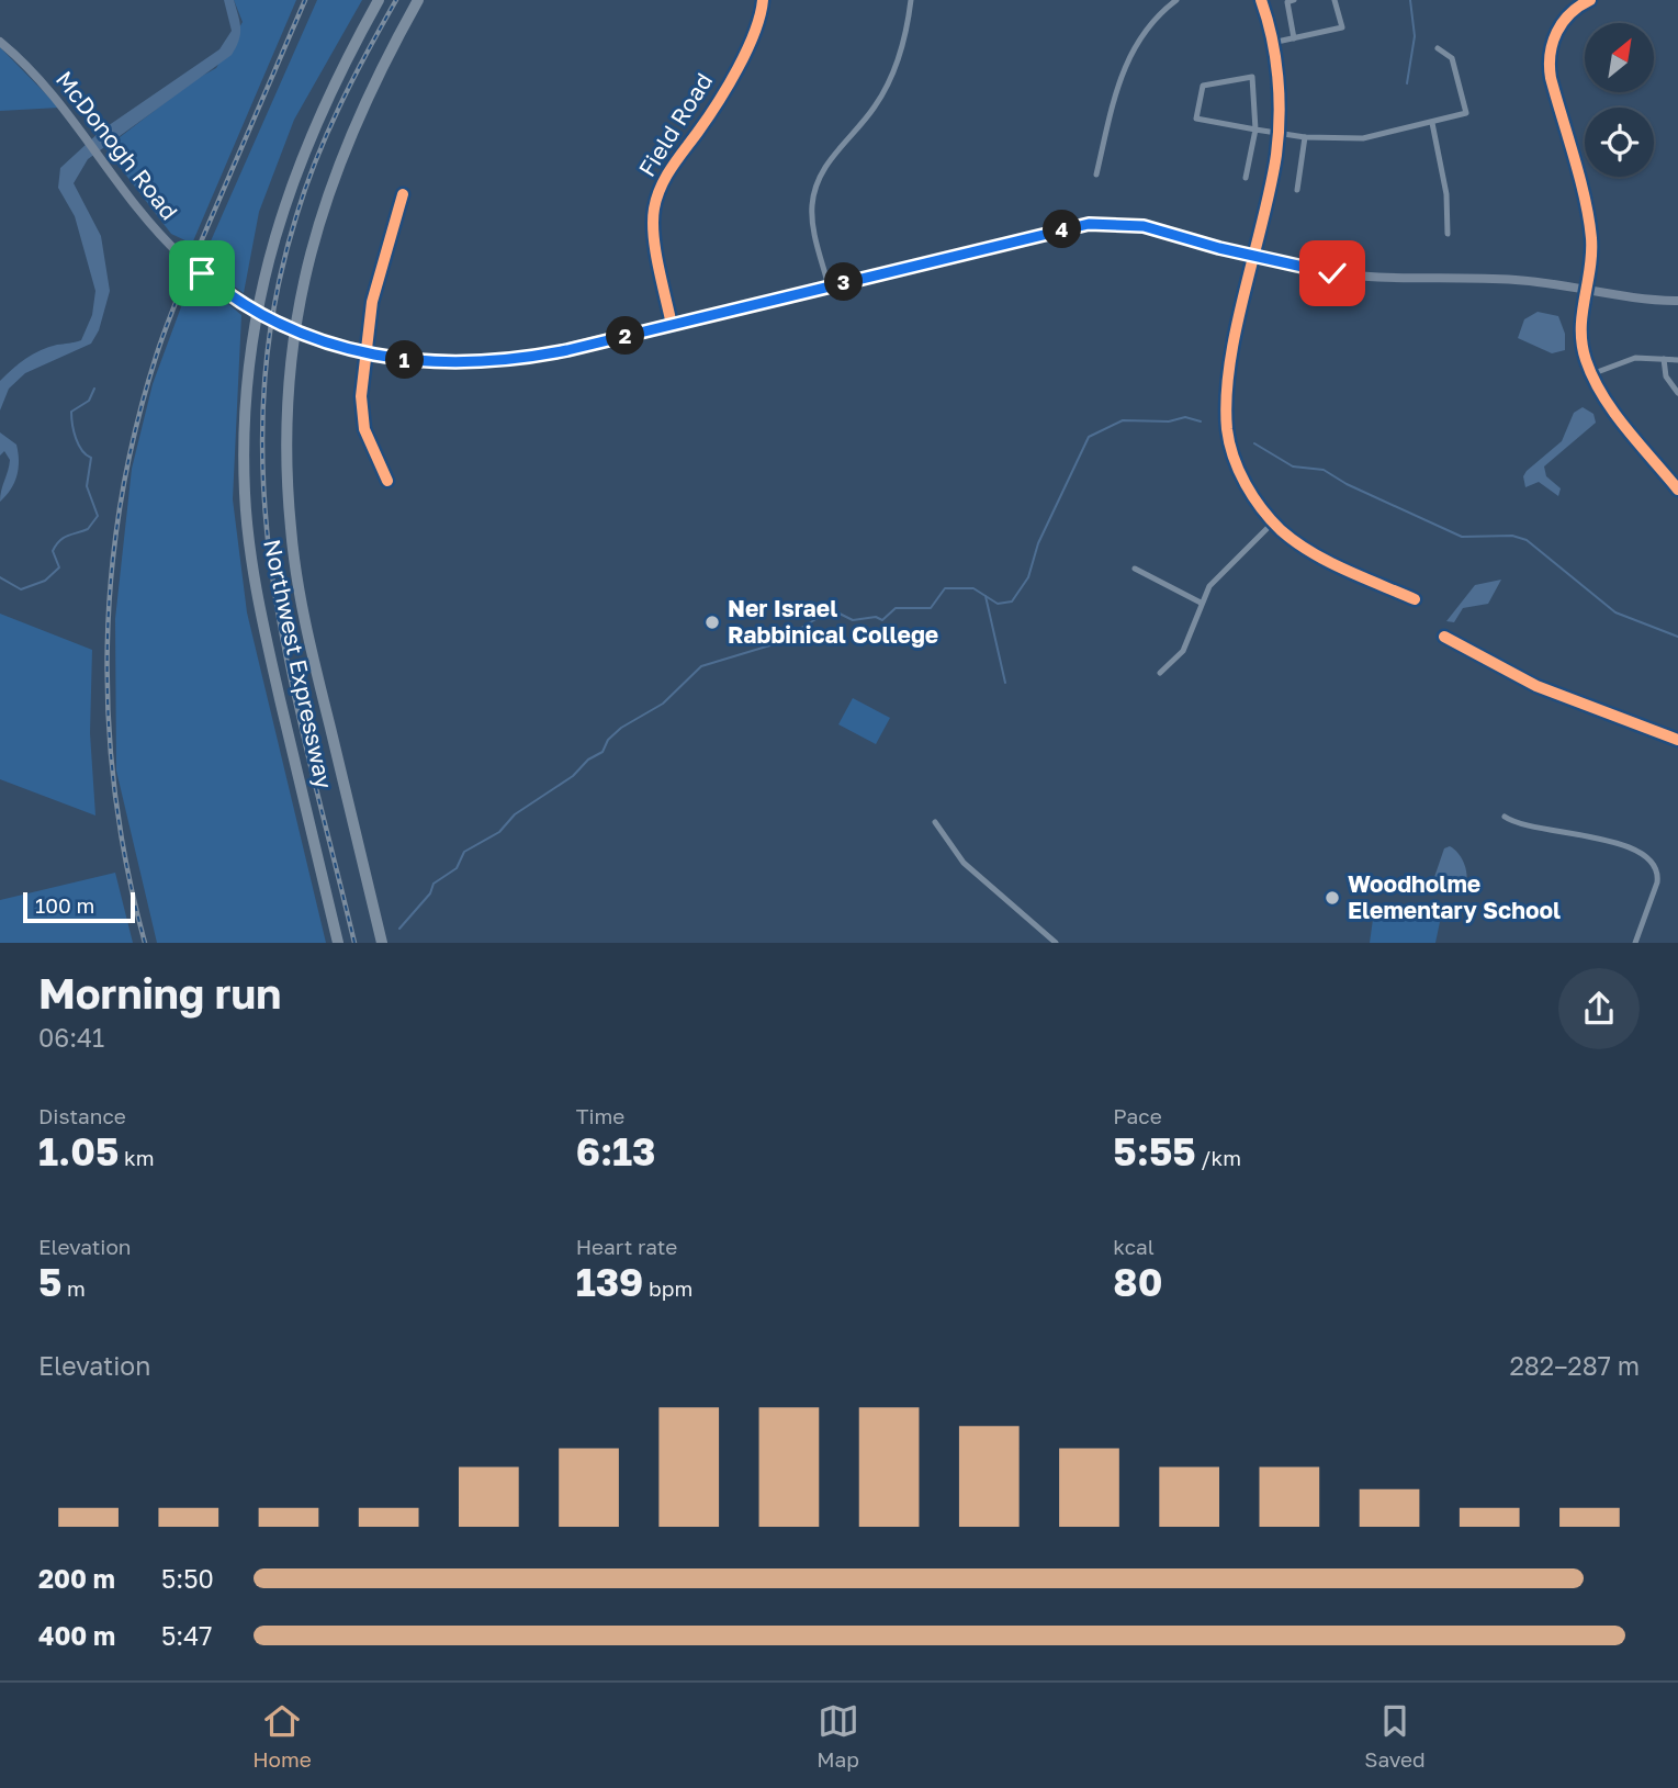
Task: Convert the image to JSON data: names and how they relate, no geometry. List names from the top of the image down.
{
  "streets": {
    "highway": ["Northwest Expressway"],
    "main road": ["McDonogh Road"],
    "street": ["Field Road"]
  },
  "crossings": [
    ["Field Road", "McDonogh Road"]
  ],
  "places": ["Ner Israel Rabbinical College", "Woodholme Elementary School"],
  "scale_bar": "100 m",
  "north": "top right",
  "page": {
    "pins": [
      "4",
      "3",
      "2",
      "1"
    ],
    "scale": "100 m",
    "heading": ["Morning run", "06:41"],
    "stats": [
      ["Distance", "1.05 km"],
      ["Time", "6:13"],
      ["Pace", "5:55 /km"],
      ["Elevation", "5 m"],
      ["Heart rate", "139 bpm"],
      ["kcal", "80"]
    ],
    "chart": ["Elevation", "282–287 m"],
    "list": [
      {
        "name": "200 m",
        "note": "5:50"
      },
      {
        "name": "400 m",
        "note": "5:47"
      }
    ],
    "tabs": ["Home", "Map", "Saved"]
  }
}
